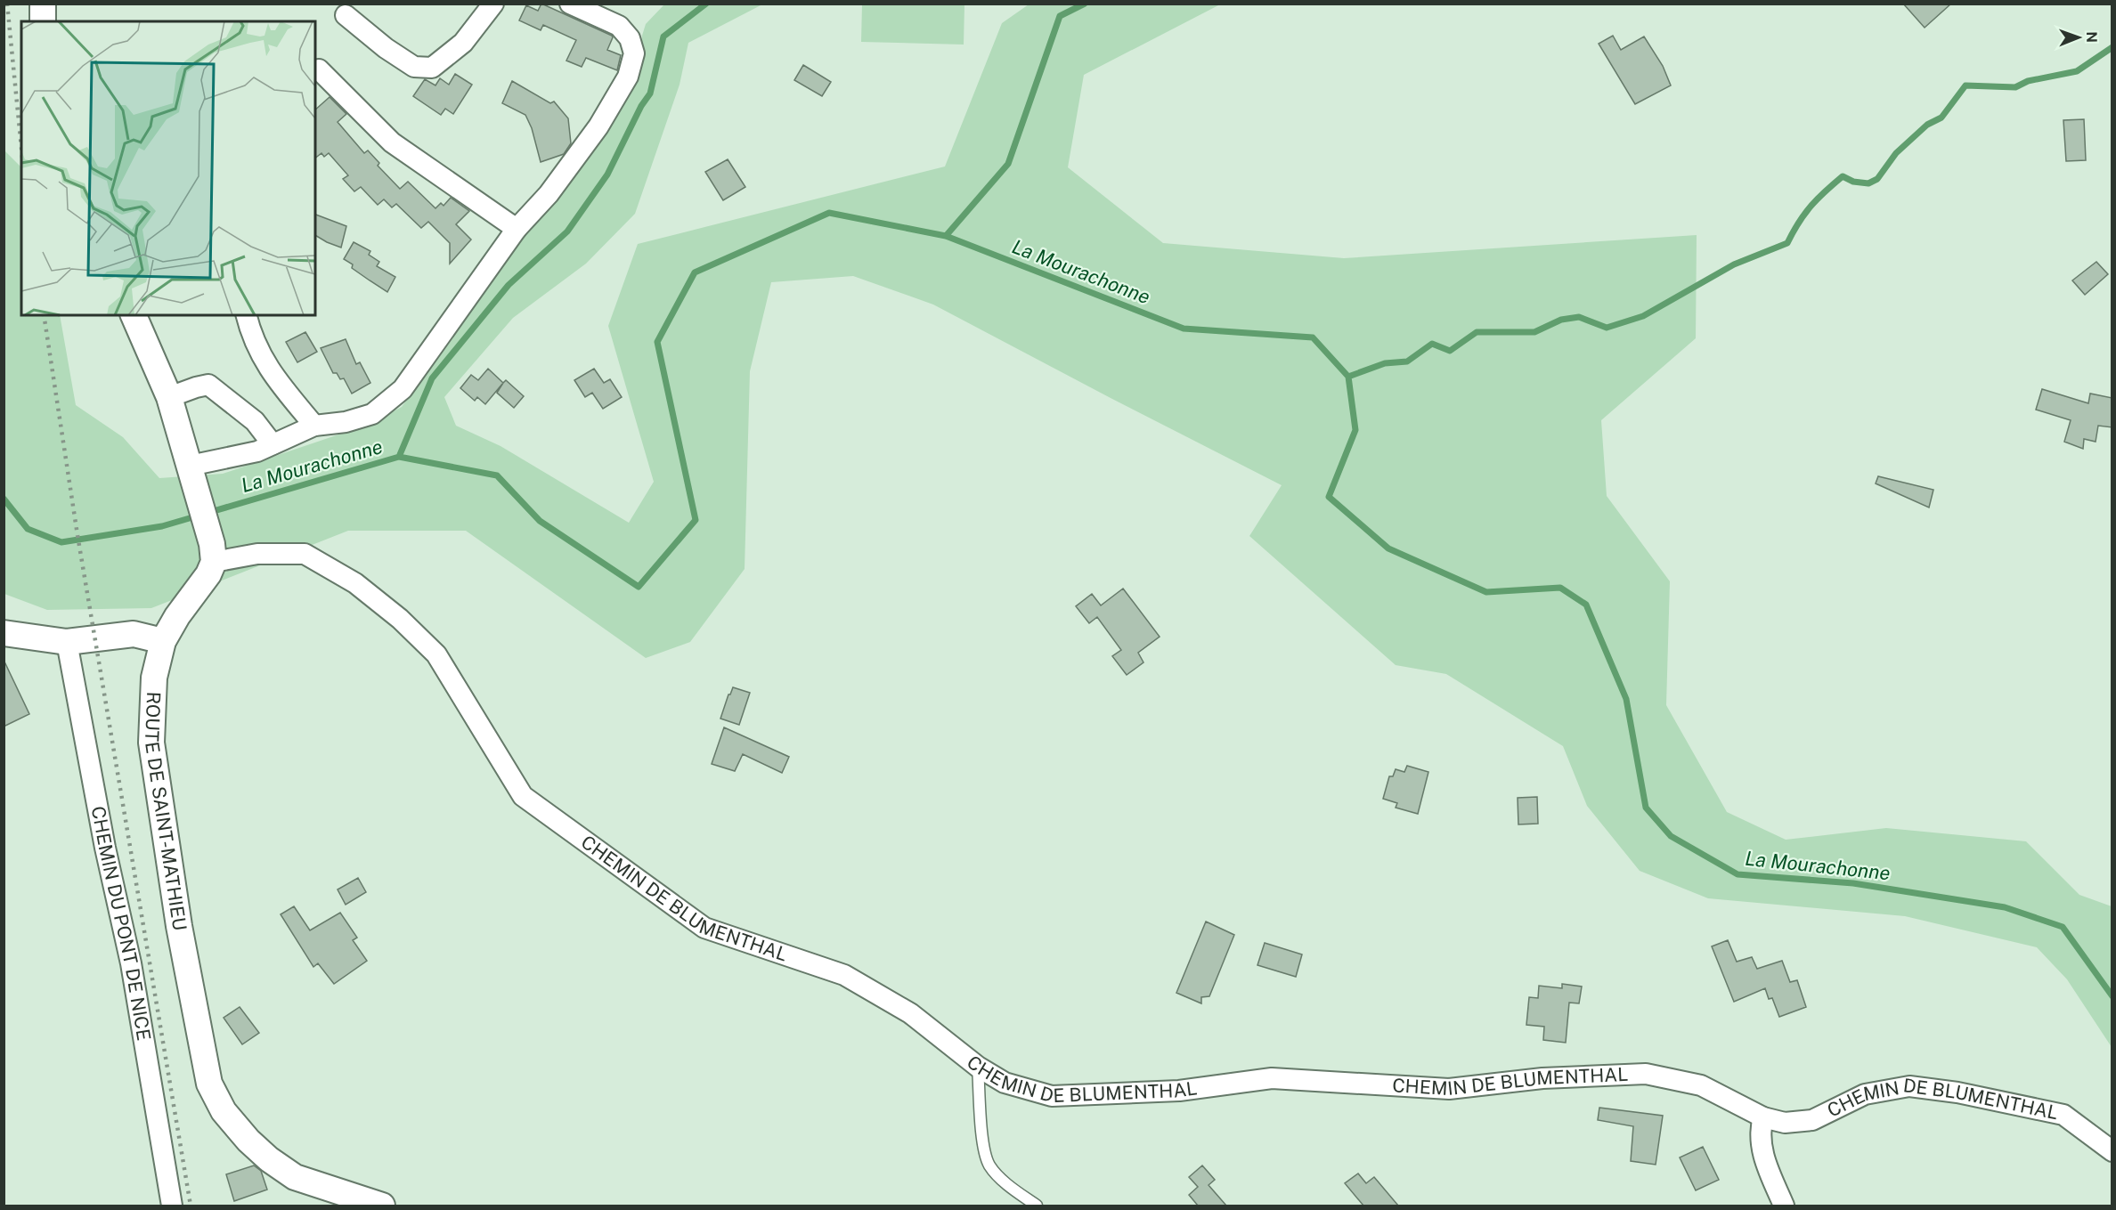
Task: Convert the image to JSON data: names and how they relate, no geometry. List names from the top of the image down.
{
  "streets": {
    "street": ["ROUTE DE SAINT-MATHIEU", "CHEMIN DE BLUMENTHAL", "CHEMIN DU PONT DE NICE"]
  },
  "crossings": [
    ["ROUTE DE SAINT-MATHIEU", "CHEMIN DE BLUMENTHAL"]
  ],
  "water": ["La Mourachonne"],
  "north": "right"
}
